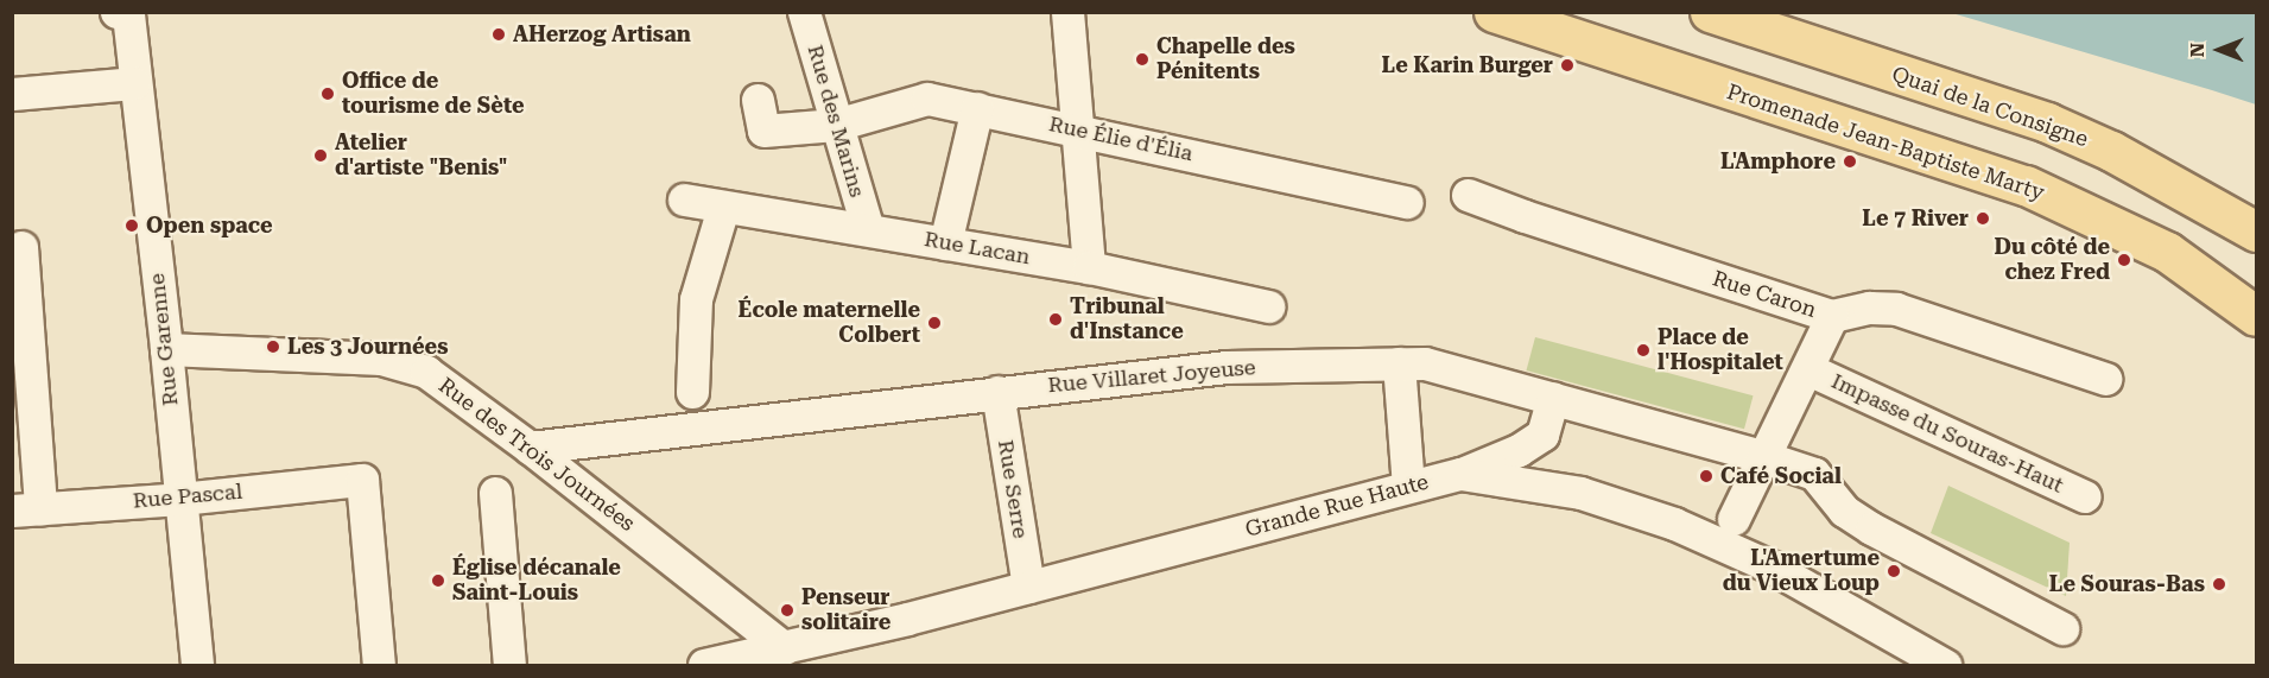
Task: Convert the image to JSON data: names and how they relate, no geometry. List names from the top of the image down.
{
  "streets": {
    "main road": ["Quai de la Consigne", "Promenade Jean-Baptiste Marty"],
    "street": [
      "Rue des Marins",
      "Rue Élie d'Élia",
      "Rue Lacan",
      "Rue Caron",
      "Rue Garenne",
      "Rue Villaret Joyeuse",
      "Impasse du Souras-Haut",
      "Rue des Trois Journées",
      "Rue Serre",
      "Rue Pascal",
      "Grande Rue Haute"
    ]
  },
  "crossings": [
    ["Rue des Marins", "Rue Élie d'Élia"],
    ["Rue des Marins", "Rue Lacan"],
    ["Rue Garenne", "Rue des Trois Journées"],
    ["Rue Garenne", "Rue Pascal"],
    ["Rue Villaret Joyeuse", "Rue des Trois Journées"],
    ["Rue Villaret Joyeuse", "Rue Serre"],
    ["Rue des Trois Journées", "Grande Rue Haute"],
    ["Rue Serre", "Grande Rue Haute"]
  ],
  "places": [
    "AHerzog Artisan",
    "Chapelle des Pénitents",
    "Le Karin Burger",
    "Office de tourisme de Sète",
    "Atelier d'artiste \"Benis\"",
    "L'Amphore",
    "Le 7 River",
    "Open space",
    "Du côté de chez Fred",
    "Tribunal d'Instance",
    "École maternelle Colbert",
    "Les 3 Journées",
    "Place de l'Hospitalet",
    "Café Social",
    "L'Amertume du Vieux Loup",
    "Église décanale Saint-Louis",
    "Le Souras-Bas",
    "Penseur solitaire"
  ],
  "north": "left"
}
